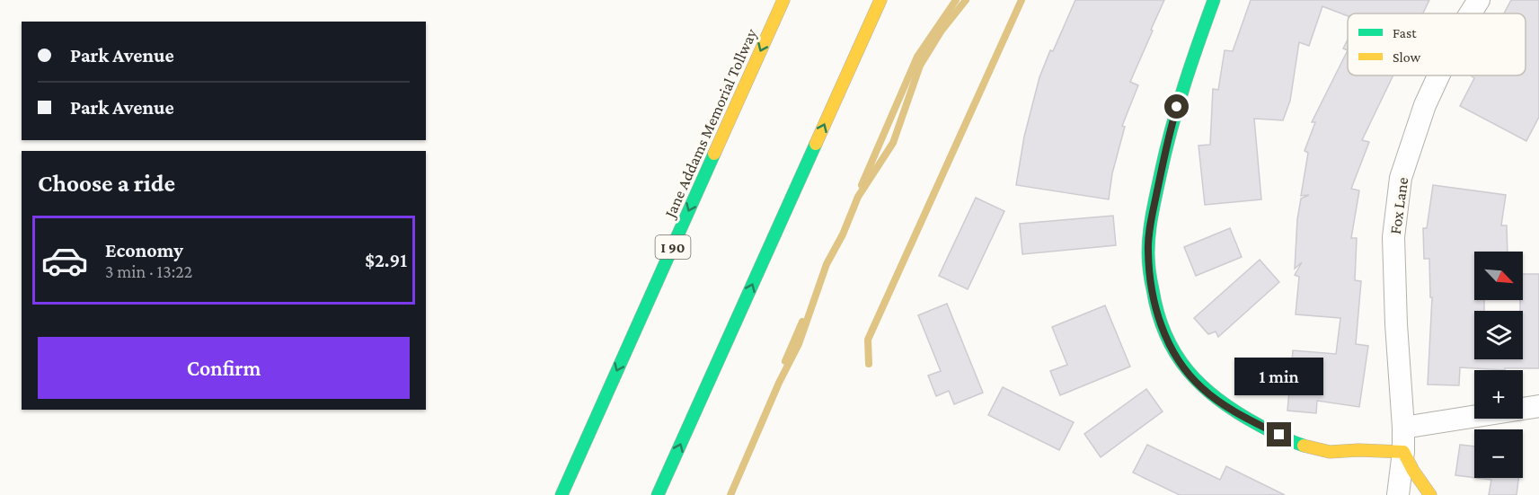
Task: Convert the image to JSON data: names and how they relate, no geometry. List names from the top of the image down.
{
  "streets": {
    "main road": ["Jane Addams Memorial Tollway", "I 90"],
    "street": ["Fox Lane"]
  },
  "legend": ["Fast", "Slow"],
  "north": "bottom right",
  "page": {
    "banner": ["Park Avenue", "Park Avenue"],
    "heading": "Choose a ride",
    "list": [
      {
        "name": "Economy",
        "note": "3 min · 13:22",
        "value": "$2.91"
      }
    ],
    "map_buttons": ["+", "−"],
    "buttons": "Confirm",
    "bubble": "1 min"
  }
}
